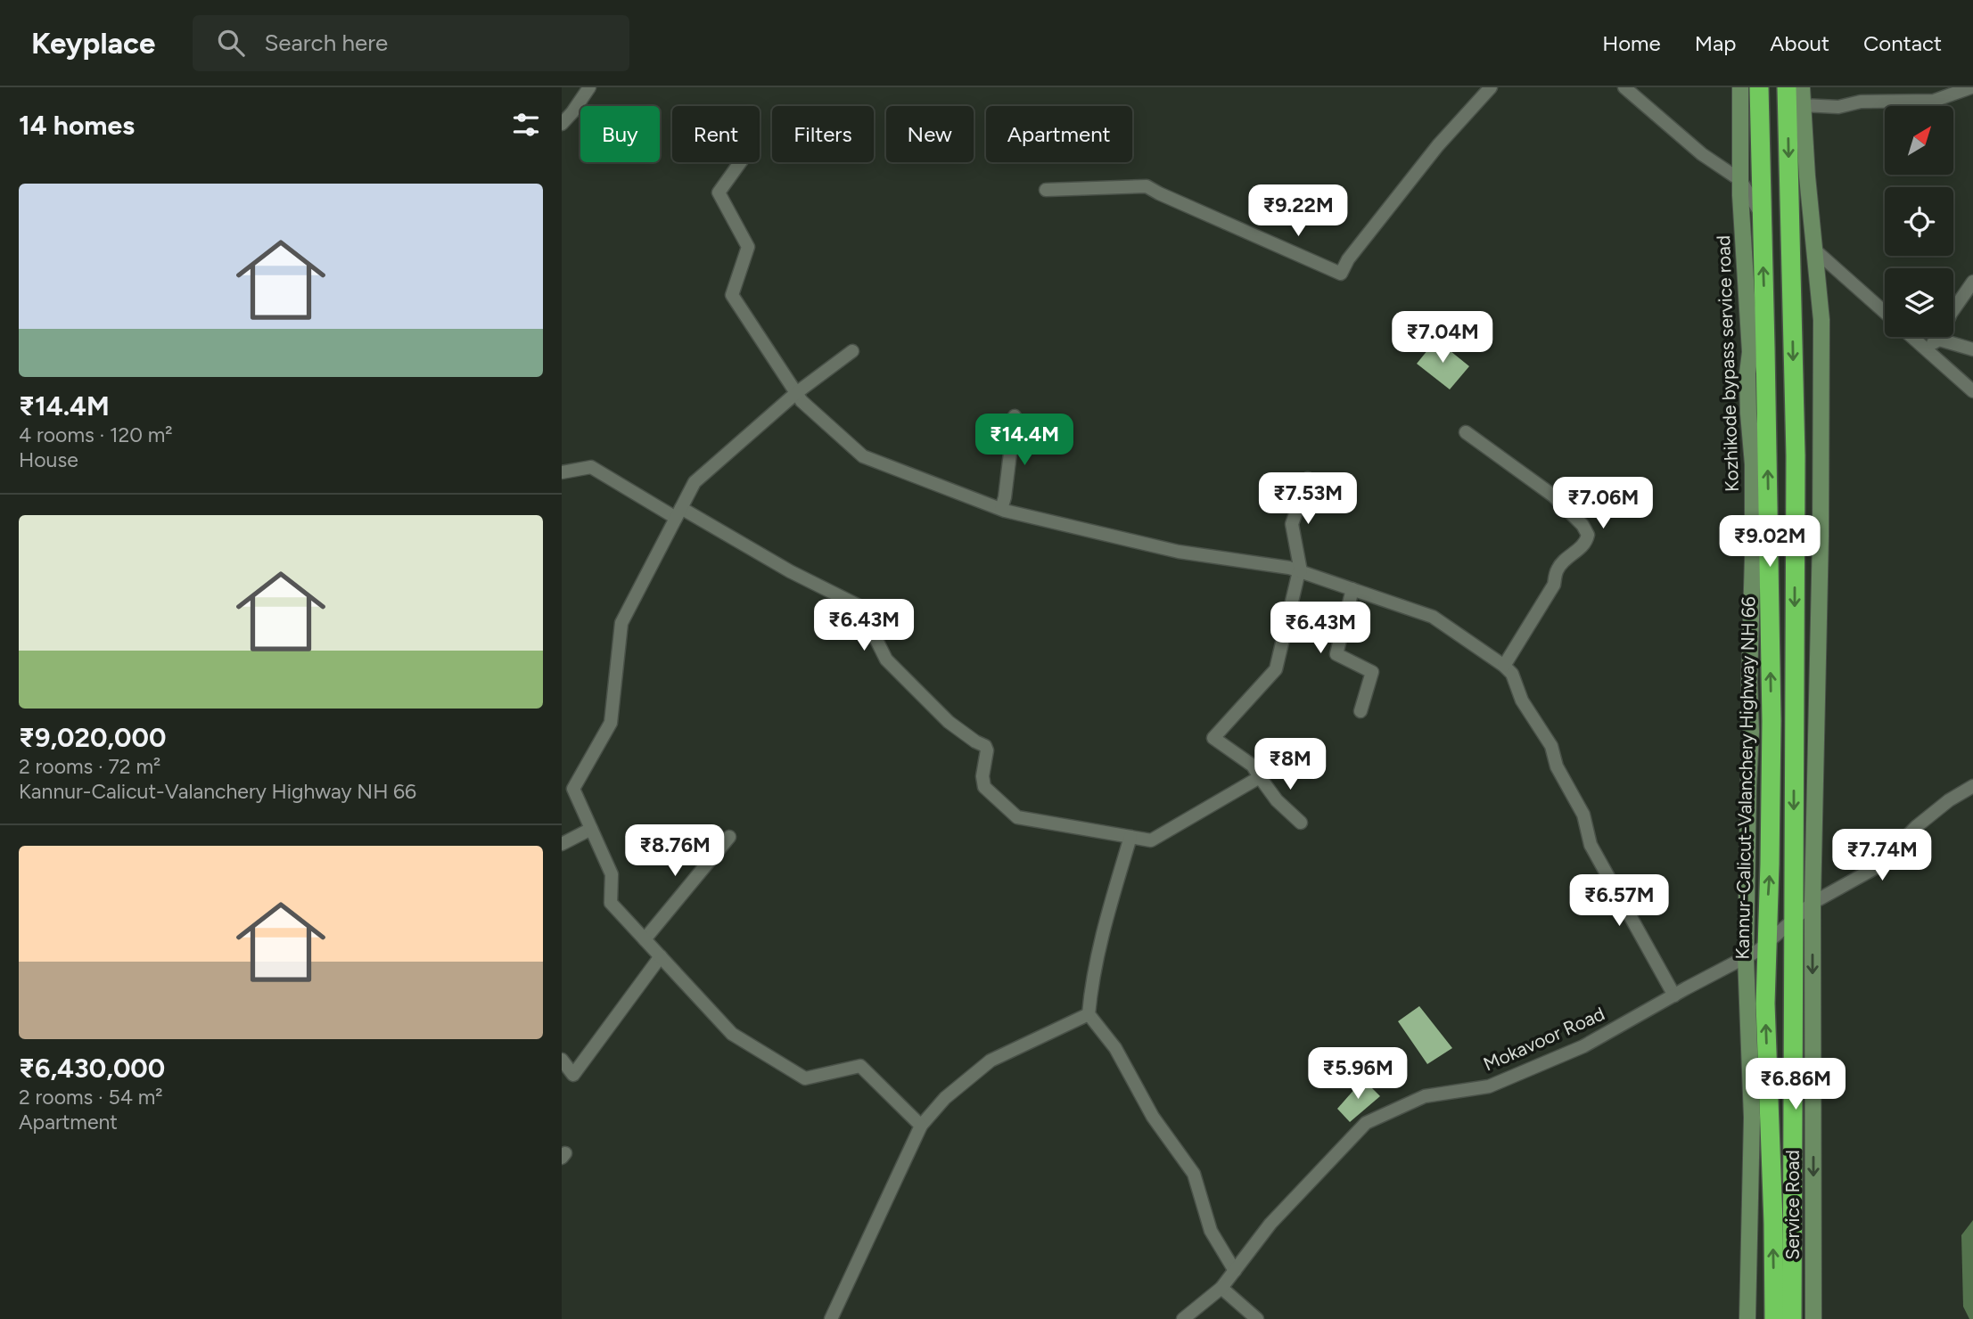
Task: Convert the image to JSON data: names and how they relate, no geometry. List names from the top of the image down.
{
  "streets": {
    "highway": ["Kannur-Calicut-Valanchery Highway NH 66"],
    "street": ["Kozhikode bypass service road", "Mokavoor Road", "Service Road"]
  },
  "crossings": [
    ["Kozhikode bypass service road", "Mokavoor Road"],
    ["Kannur-Calicut-Valanchery Highway NH 66", "Mokavoor Road"],
    ["Mokavoor Road", "Service Road"]
  ],
  "north": "top right",
  "page": {
    "header": "Keyplace",
    "search": "Search here",
    "nav": [
      "Home",
      "Map",
      "About",
      "Contact"
    ],
    "heading": "14 homes",
    "chip": [
      "Buy",
      "Rent",
      "Filters",
      "New",
      "Apartment"
    ],
    "list": [
      {
        "name": "₹14.4M",
        "note": "4 rooms · 120 m² · House"
      },
      {
        "name": "₹9,020,000",
        "note": "2 rooms · 72 m² · Kannur-Calicut-Valanchery Highway NH 66"
      },
      {
        "name": "₹6,430,000",
        "note": "2 rooms · 54 m² · Apartment"
      }
    ],
    "price": [
      "₹9.22M",
      "₹7.04M",
      "₹14.4M",
      "₹7.53M",
      "₹7.06M",
      "₹9.02M",
      "₹6.43M",
      "₹6.43M",
      "₹8M",
      "₹8.76M",
      "₹7.74M",
      "₹6.57M",
      "₹5.96M",
      "₹6.86M"
    ]
  }
}
